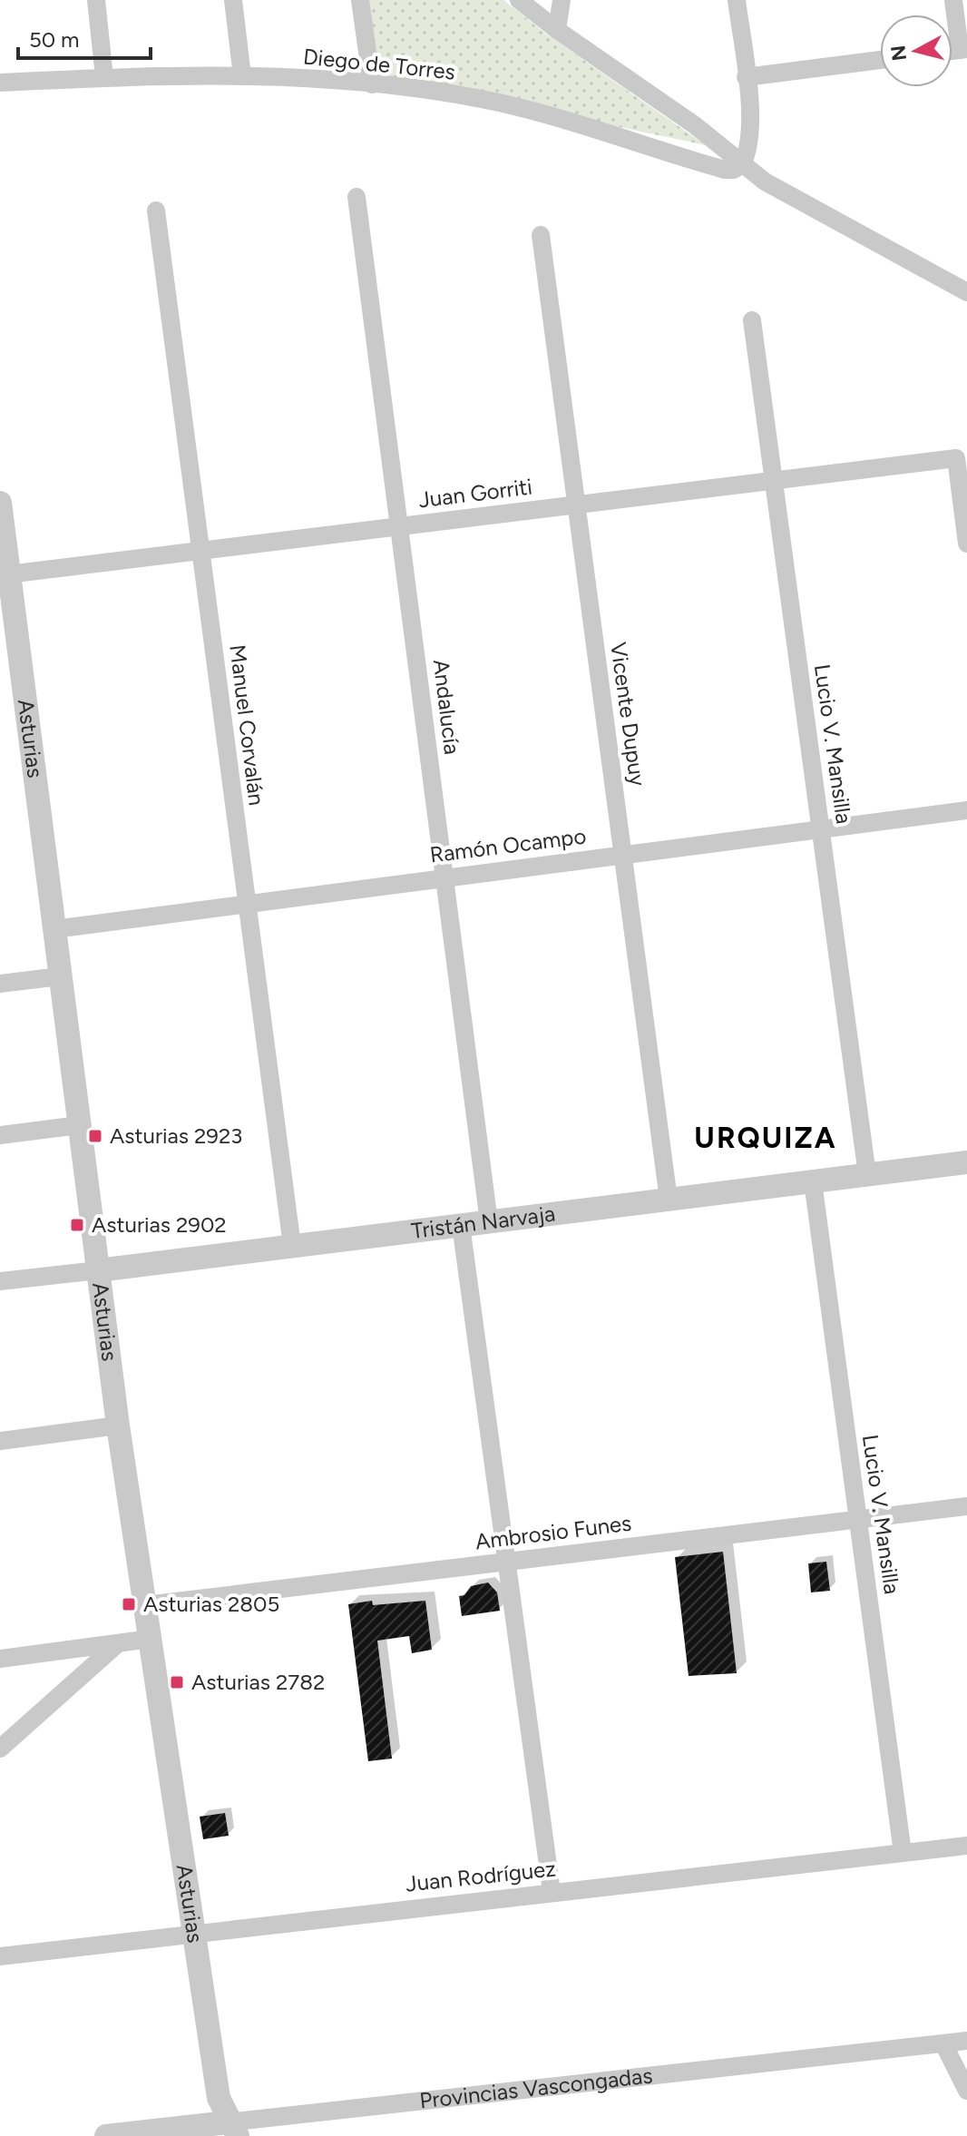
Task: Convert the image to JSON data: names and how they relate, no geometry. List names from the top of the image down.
{
  "streets": {
    "street": [
      "Diego de Torres",
      "Juan Gorriti",
      "Andalucía",
      "Vicente Dupuy",
      "Manuel Corvalán",
      "Asturias",
      "Lucio V. Mansilla",
      "Ramón Ocampo",
      "Tristán Narvaja",
      "Ambrosio Funes",
      "Juan Rodríguez",
      "Provincias Vascongadas"
    ]
  },
  "crossings": [
    ["Juan Gorriti", "Andalucía"],
    ["Juan Gorriti", "Vicente Dupuy"],
    ["Juan Gorriti", "Manuel Corvalán"],
    ["Juan Gorriti", "Asturias"],
    ["Juan Gorriti", "Lucio V. Mansilla"],
    ["Andalucía", "Ramón Ocampo"],
    ["Andalucía", "Tristán Narvaja"],
    ["Vicente Dupuy", "Ramón Ocampo"],
    ["Vicente Dupuy", "Tristán Narvaja"],
    ["Manuel Corvalán", "Ramón Ocampo"],
    ["Manuel Corvalán", "Tristán Narvaja"],
    ["Asturias", "Ramón Ocampo"],
    ["Asturias", "Tristán Narvaja"],
    ["Asturias", "Ambrosio Funes"],
    ["Asturias", "Juan Rodríguez"],
    ["Asturias", "Provincias Vascongadas"],
    ["Lucio V. Mansilla", "Ramón Ocampo"],
    ["Lucio V. Mansilla", "Tristán Narvaja"],
    ["Lucio V. Mansilla", "Ambrosio Funes"],
    ["Lucio V. Mansilla", "Juan Rodríguez"]
  ],
  "districts": ["URQUIZA"],
  "places": {
    "transit": [
      "Asturias 2923",
      "Asturias 2902",
      "Asturias 2805",
      "Asturias 2782"
    ]
  },
  "scale_bar": "50 m",
  "north": "left"
}
